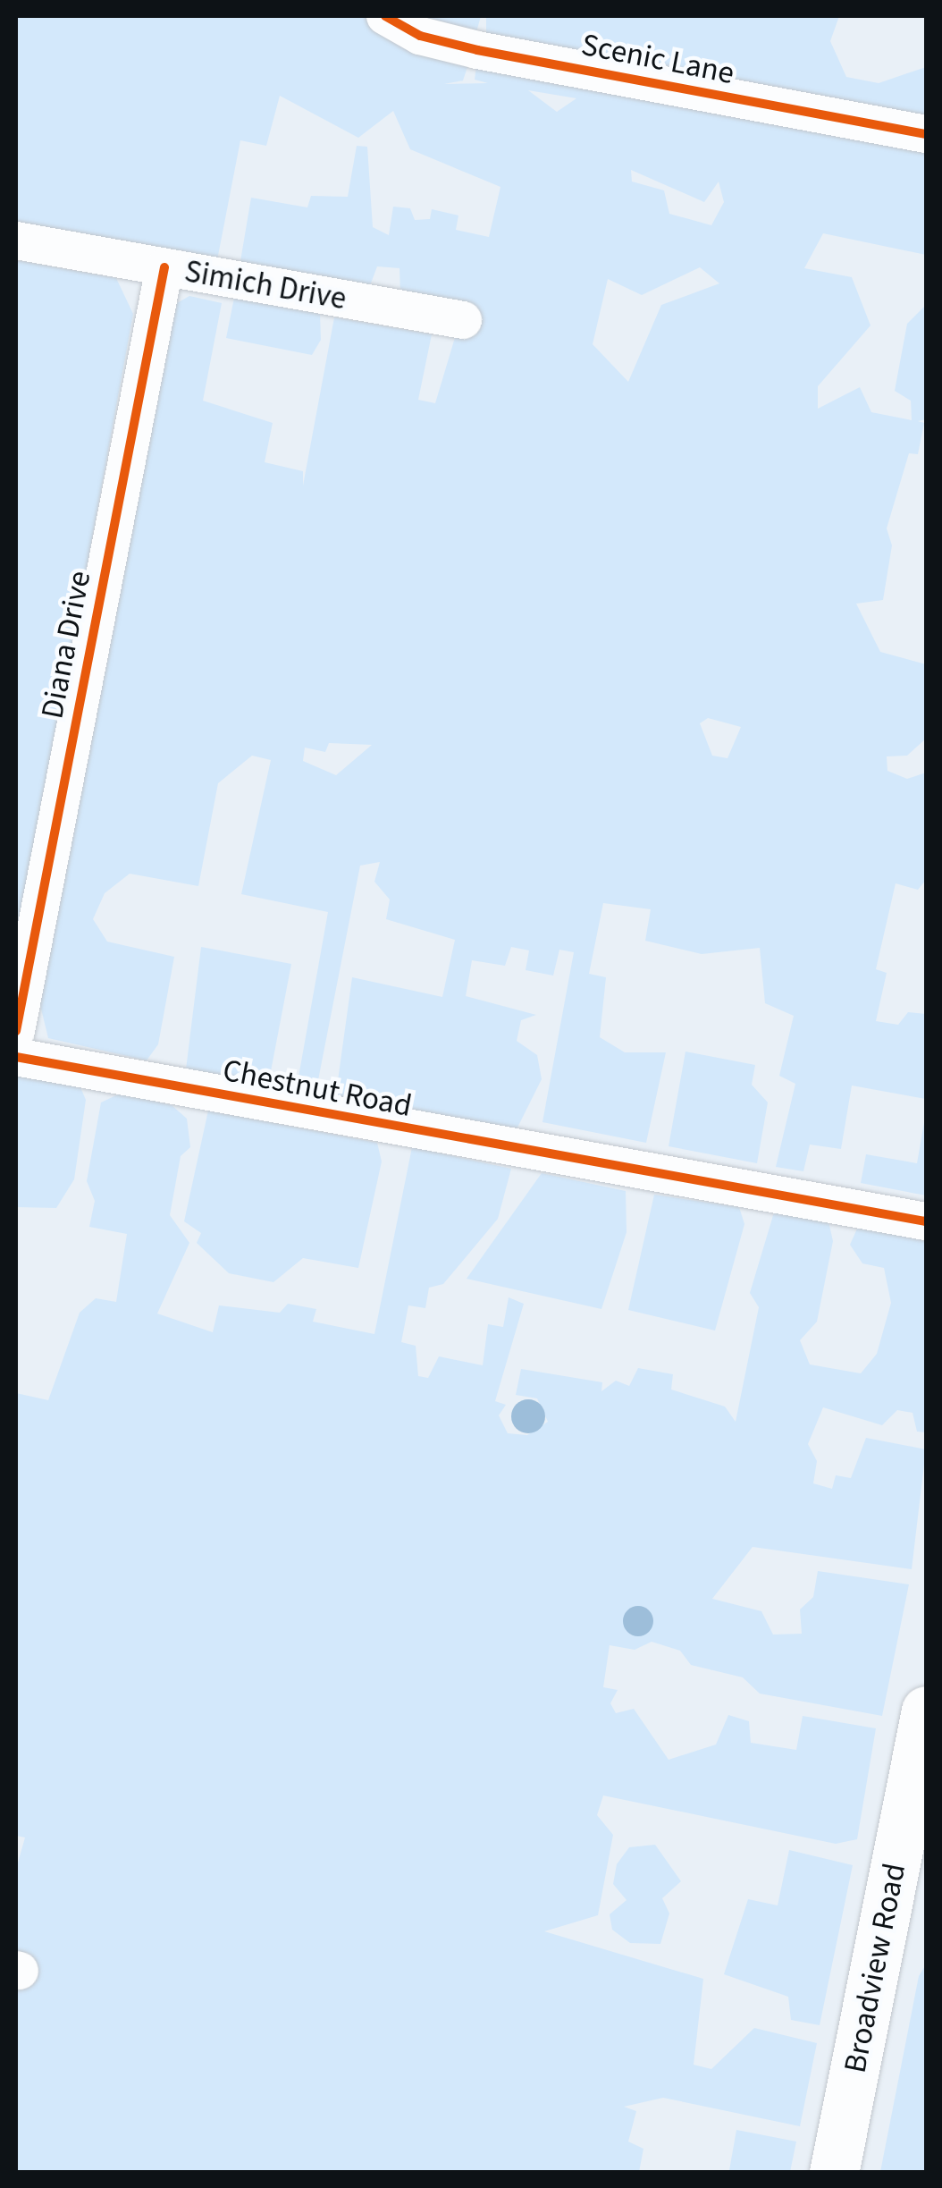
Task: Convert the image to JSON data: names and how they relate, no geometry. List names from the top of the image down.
{
  "streets": {
    "main road": ["Broadview Road"],
    "street": [
      "Scenic Lane",
      "Simich Drive",
      "Diana Drive",
      "Chestnut Road"
    ]
  },
  "crossings": [
    ["Simich Drive", "Diana Drive"]
  ]
}
